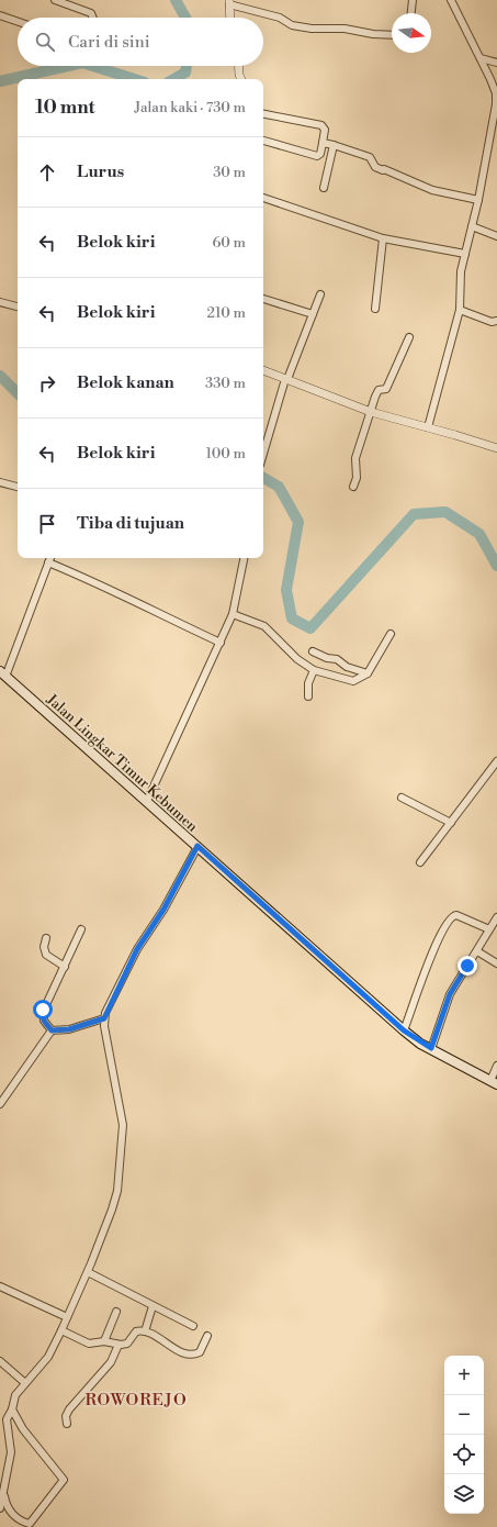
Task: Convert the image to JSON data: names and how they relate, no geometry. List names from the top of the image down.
{
  "streets": {
    "main road": ["Jalan Lingkar Timur Kebumen"]
  },
  "districts": ["ROWOREJO"],
  "north": "right",
  "page": {
    "search": "Cari di sini",
    "heading": ["10 mnt", "Jalan kaki · 730 m"],
    "list": [
      ["Lurus", "30 m"],
      ["Belok kiri", "60 m"],
      ["Belok kiri", "210 m"],
      ["Belok kanan", "330 m"],
      ["Belok kiri", "100 m"],
      "Tiba di tujuan"
    ],
    "map_buttons": ["+", "−"]
  }
}
